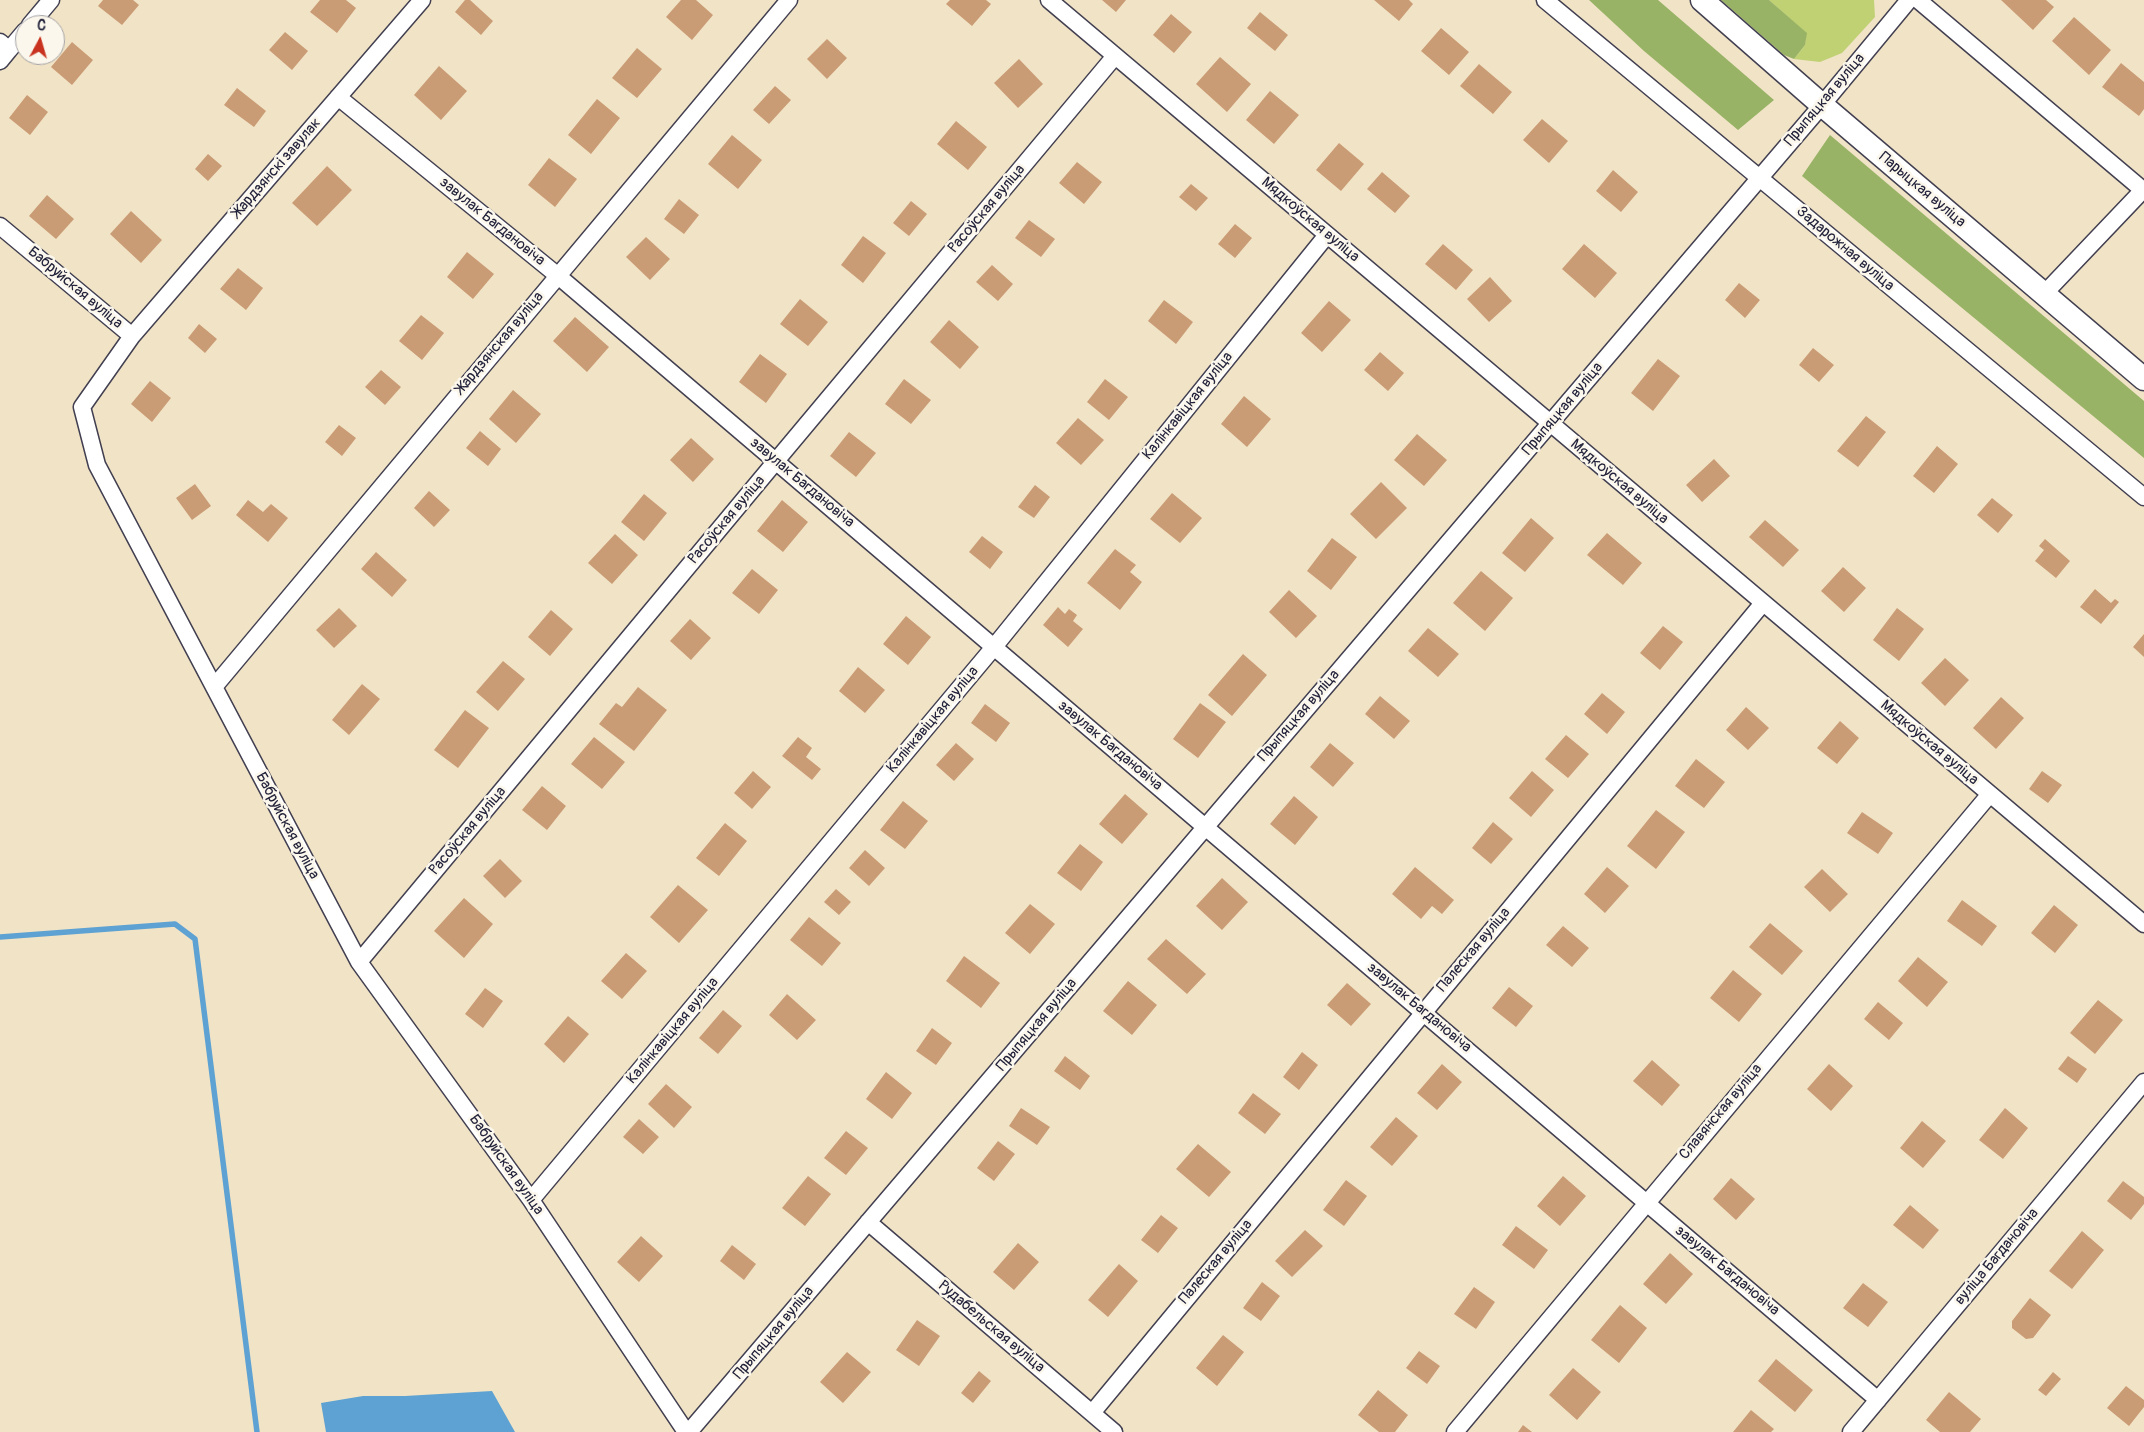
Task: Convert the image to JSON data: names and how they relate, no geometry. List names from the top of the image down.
{
  "streets": {
    "main road": ["Парыцкая вуліца"],
    "street": [
      "Прыпяцкая вуліца",
      "Жардзянскі завулак",
      "Расоўская вуліца",
      "Мядкоўская вуліца",
      "завулак Багдановіча",
      "Задарожная вуліца",
      "Бабруйская вуліца",
      "Жардзянская вуліца",
      "Калінкавіцкая вуліца",
      "Палеская вуліца",
      "Славянская вуліца",
      "вуліца Багдановіча",
      "Рудабельская вуліца"
    ]
  },
  "crossings": [
    ["Прыпяцкая вуліца", "Парыцкая вуліца"],
    ["Прыпяцкая вуліца", "Мядкоўская вуліца"],
    ["Прыпяцкая вуліца", "завулак Багдановіча"],
    ["Прыпяцкая вуліца", "Задарожная вуліца"],
    ["Прыпяцкая вуліца", "Бабруйская вуліца"],
    ["Прыпяцкая вуліца", "Рудабельская вуліца"],
    ["Жардзянскі завулак", "завулак Багдановіча"],
    ["Жардзянскі завулак", "Бабруйская вуліца"],
    ["Расоўская вуліца", "Мядкоўская вуліца"],
    ["Расоўская вуліца", "завулак Багдановіча"],
    ["Расоўская вуліца", "Бабруйская вуліца"],
    ["Мядкоўская вуліца", "Калінкавіцкая вуліца"],
    ["Мядкоўская вуліца", "Палеская вуліца"],
    ["Мядкоўская вуліца", "Славянская вуліца"],
    ["завулак Багдановіча", "Жардзянская вуліца"],
    ["завулак Багдановіча", "Калінкавіцкая вуліца"],
    ["завулак Багдановіча", "Палеская вуліца"],
    ["завулак Багдановіча", "Славянская вуліца"],
    ["завулак Багдановіча", "вуліца Багдановіча"],
    ["Бабруйская вуліца", "Жардзянская вуліца"],
    ["Бабруйская вуліца", "Калінкавіцкая вуліца"],
    ["Палеская вуліца", "Рудабельская вуліца"]
  ],
  "north": "top"
}
